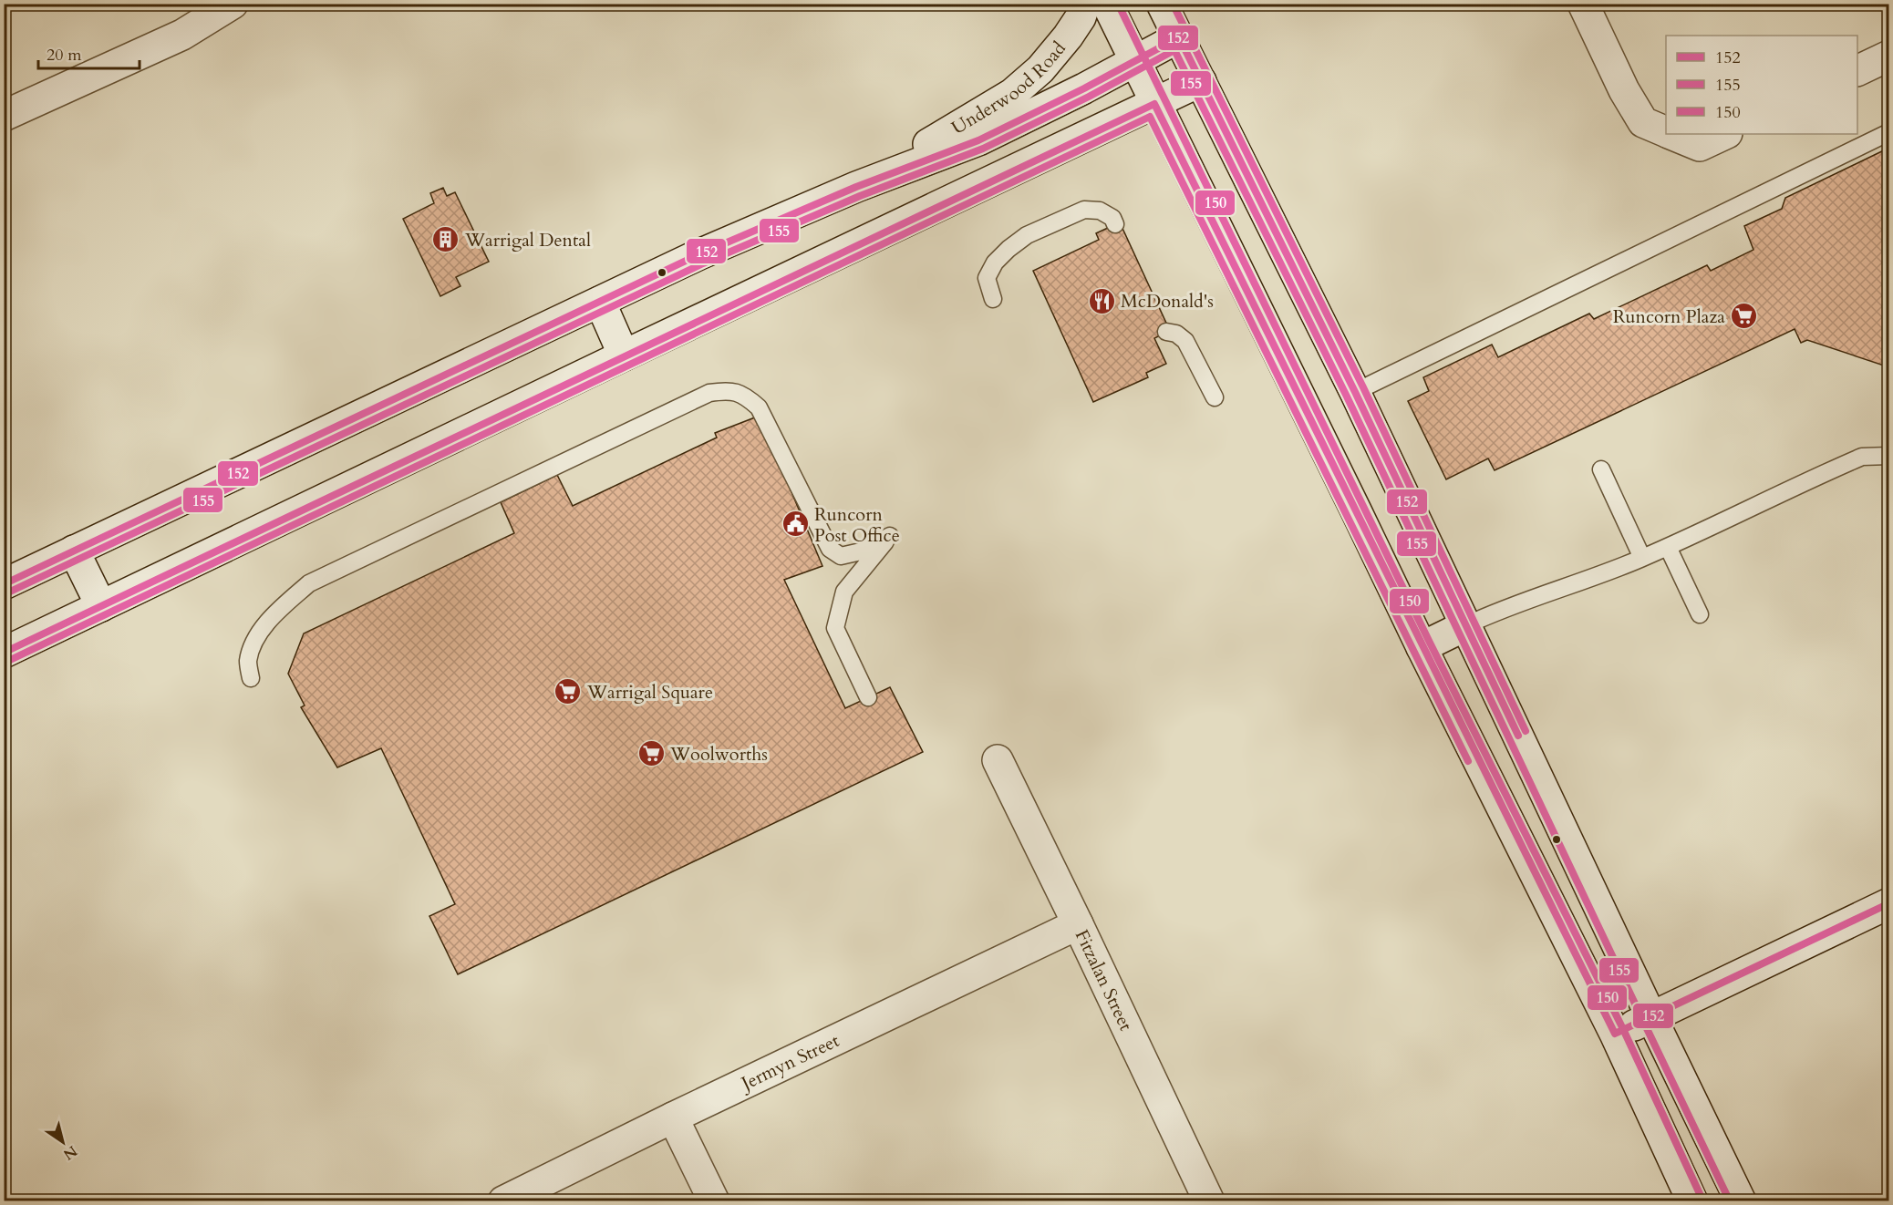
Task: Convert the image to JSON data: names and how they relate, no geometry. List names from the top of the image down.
{
  "streets": {
    "main road": ["Underwood Road", "Fitzalan Street", "Jermyn Street"]
  },
  "crossings": [
    ["Fitzalan Street", "Jermyn Street"]
  ],
  "places": {
    "building": ["Warrigal Dental"],
    "restaurant": ["McDonald's"],
    "supermarket": ["Runcorn Plaza", "Warrigal Square", "Woolworths"],
    "public building": ["Runcorn Post Office"]
  },
  "lines": ["transit line 150", "transit line 152", "transit line 155"],
  "legend": ["152", "155", "150"],
  "scale_bar": "20 m",
  "north": "bottom right"
}
